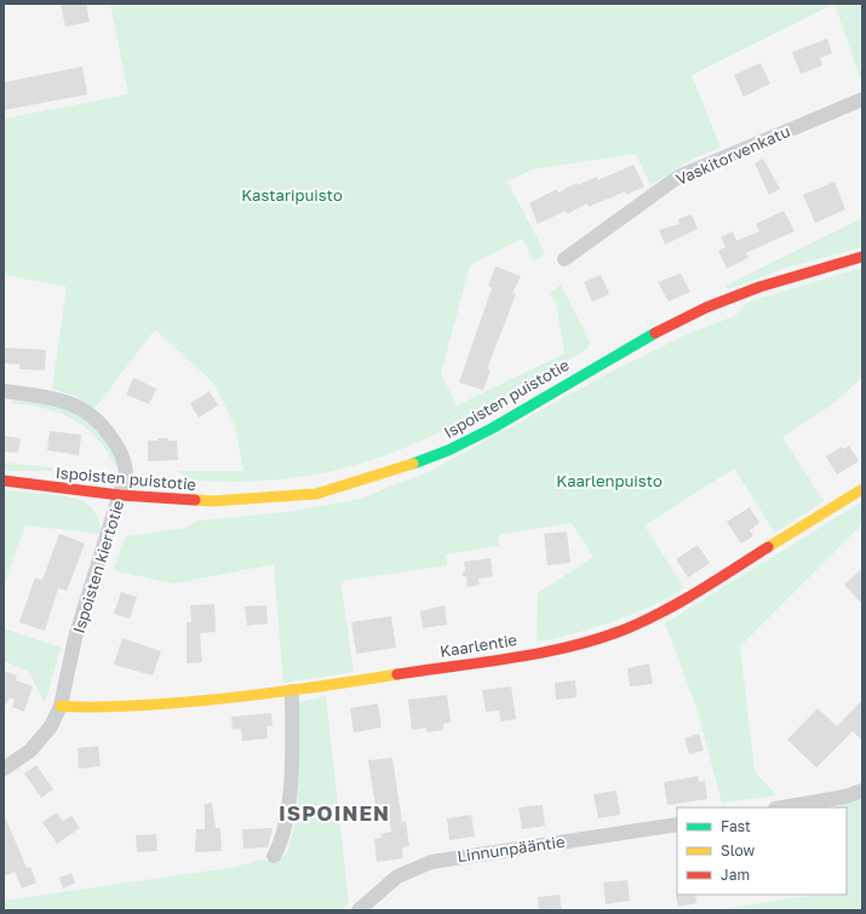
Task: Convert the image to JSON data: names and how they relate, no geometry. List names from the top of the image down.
{
  "streets": {
    "main road": ["Ispoisten puistotie", "Kaarlentie"],
    "street": ["Vaskitorvenkatu", "Ispoisten kiertotie", "Linnunpääntie"]
  },
  "crossings": [
    ["Ispoisten puistotie", "Ispoisten kiertotie"],
    ["Ispoisten kiertotie", "Kaarlentie"]
  ],
  "districts": ["ISPOINEN"],
  "parks": ["Kastaripuisto", "Kaarlenpuisto"],
  "legend": ["Fast", "Slow", "Jam"]
}
